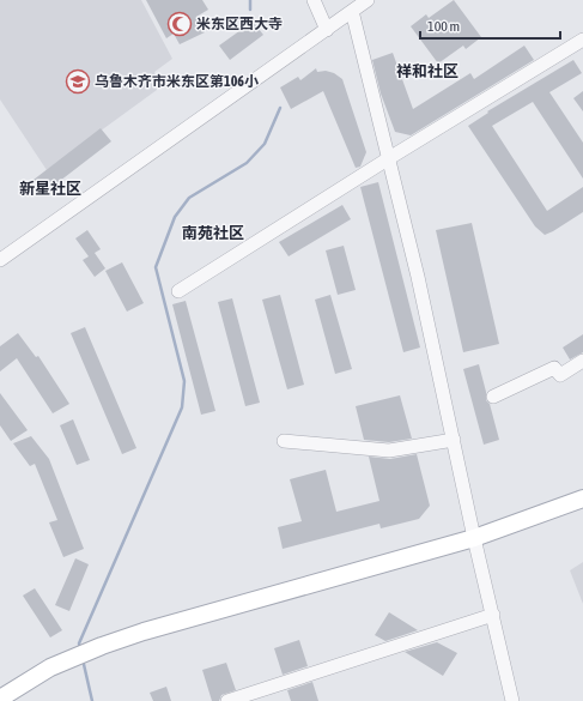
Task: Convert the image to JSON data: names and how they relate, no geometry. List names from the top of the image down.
{
  "districts": ["祥和社区", "新星社区", "南苑社区"],
  "places": {
    "mosque": ["米东区西大寺"],
    "school or university": ["乌鲁木齐市米东区第106小"]
  },
  "scale_bar": "100 m"
}
